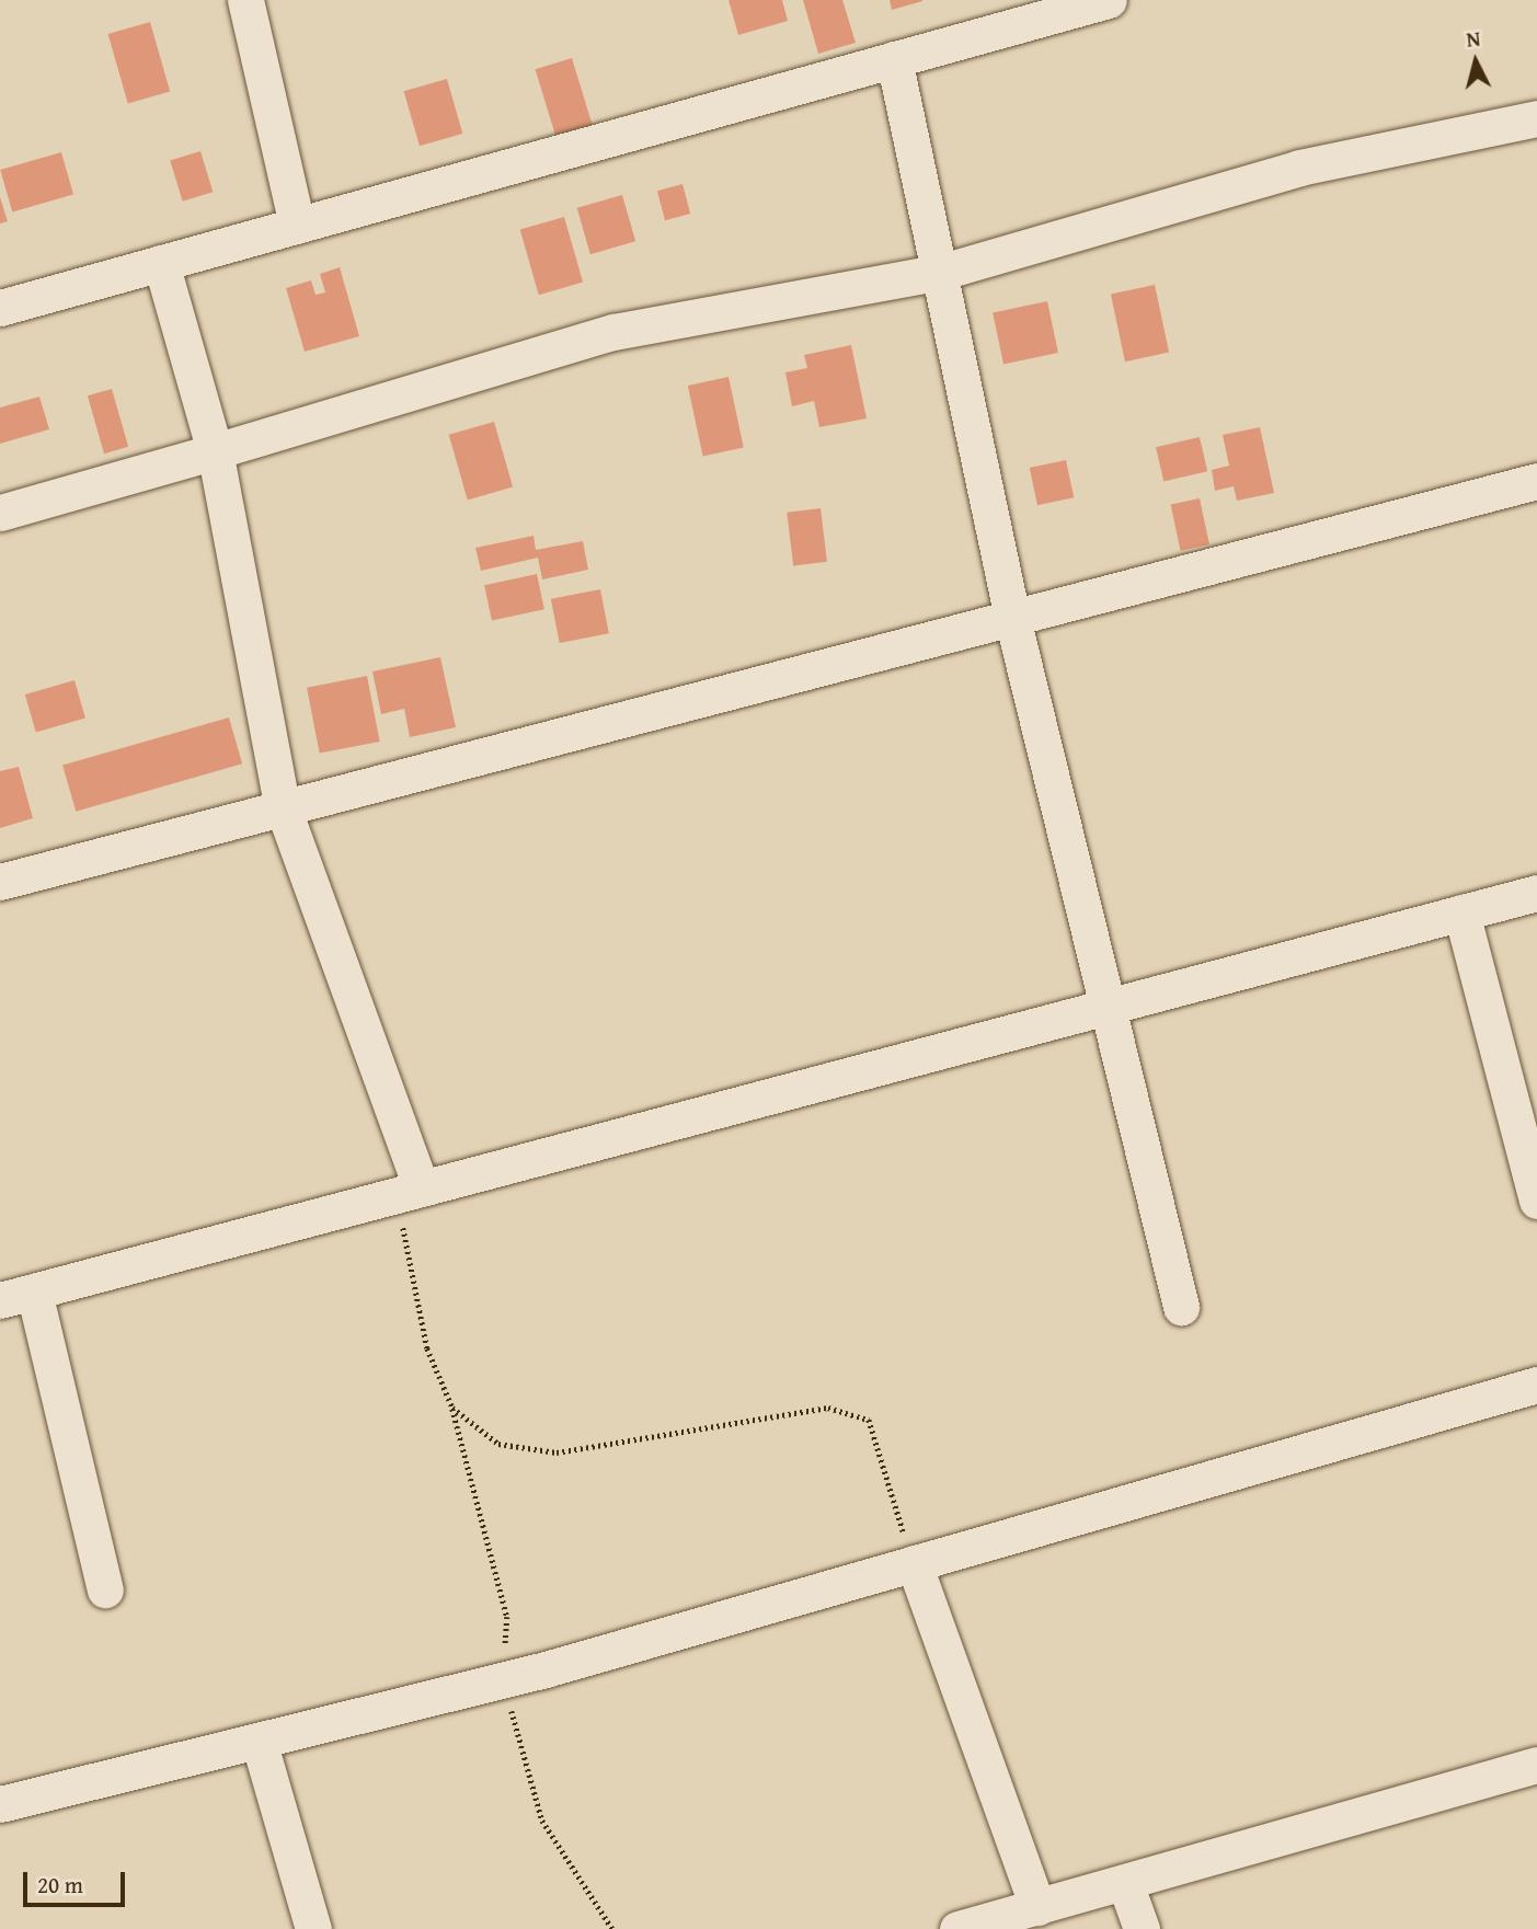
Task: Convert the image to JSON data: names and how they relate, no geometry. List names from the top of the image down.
{
  "scale_bar": "20 m",
  "north": "top"
}
